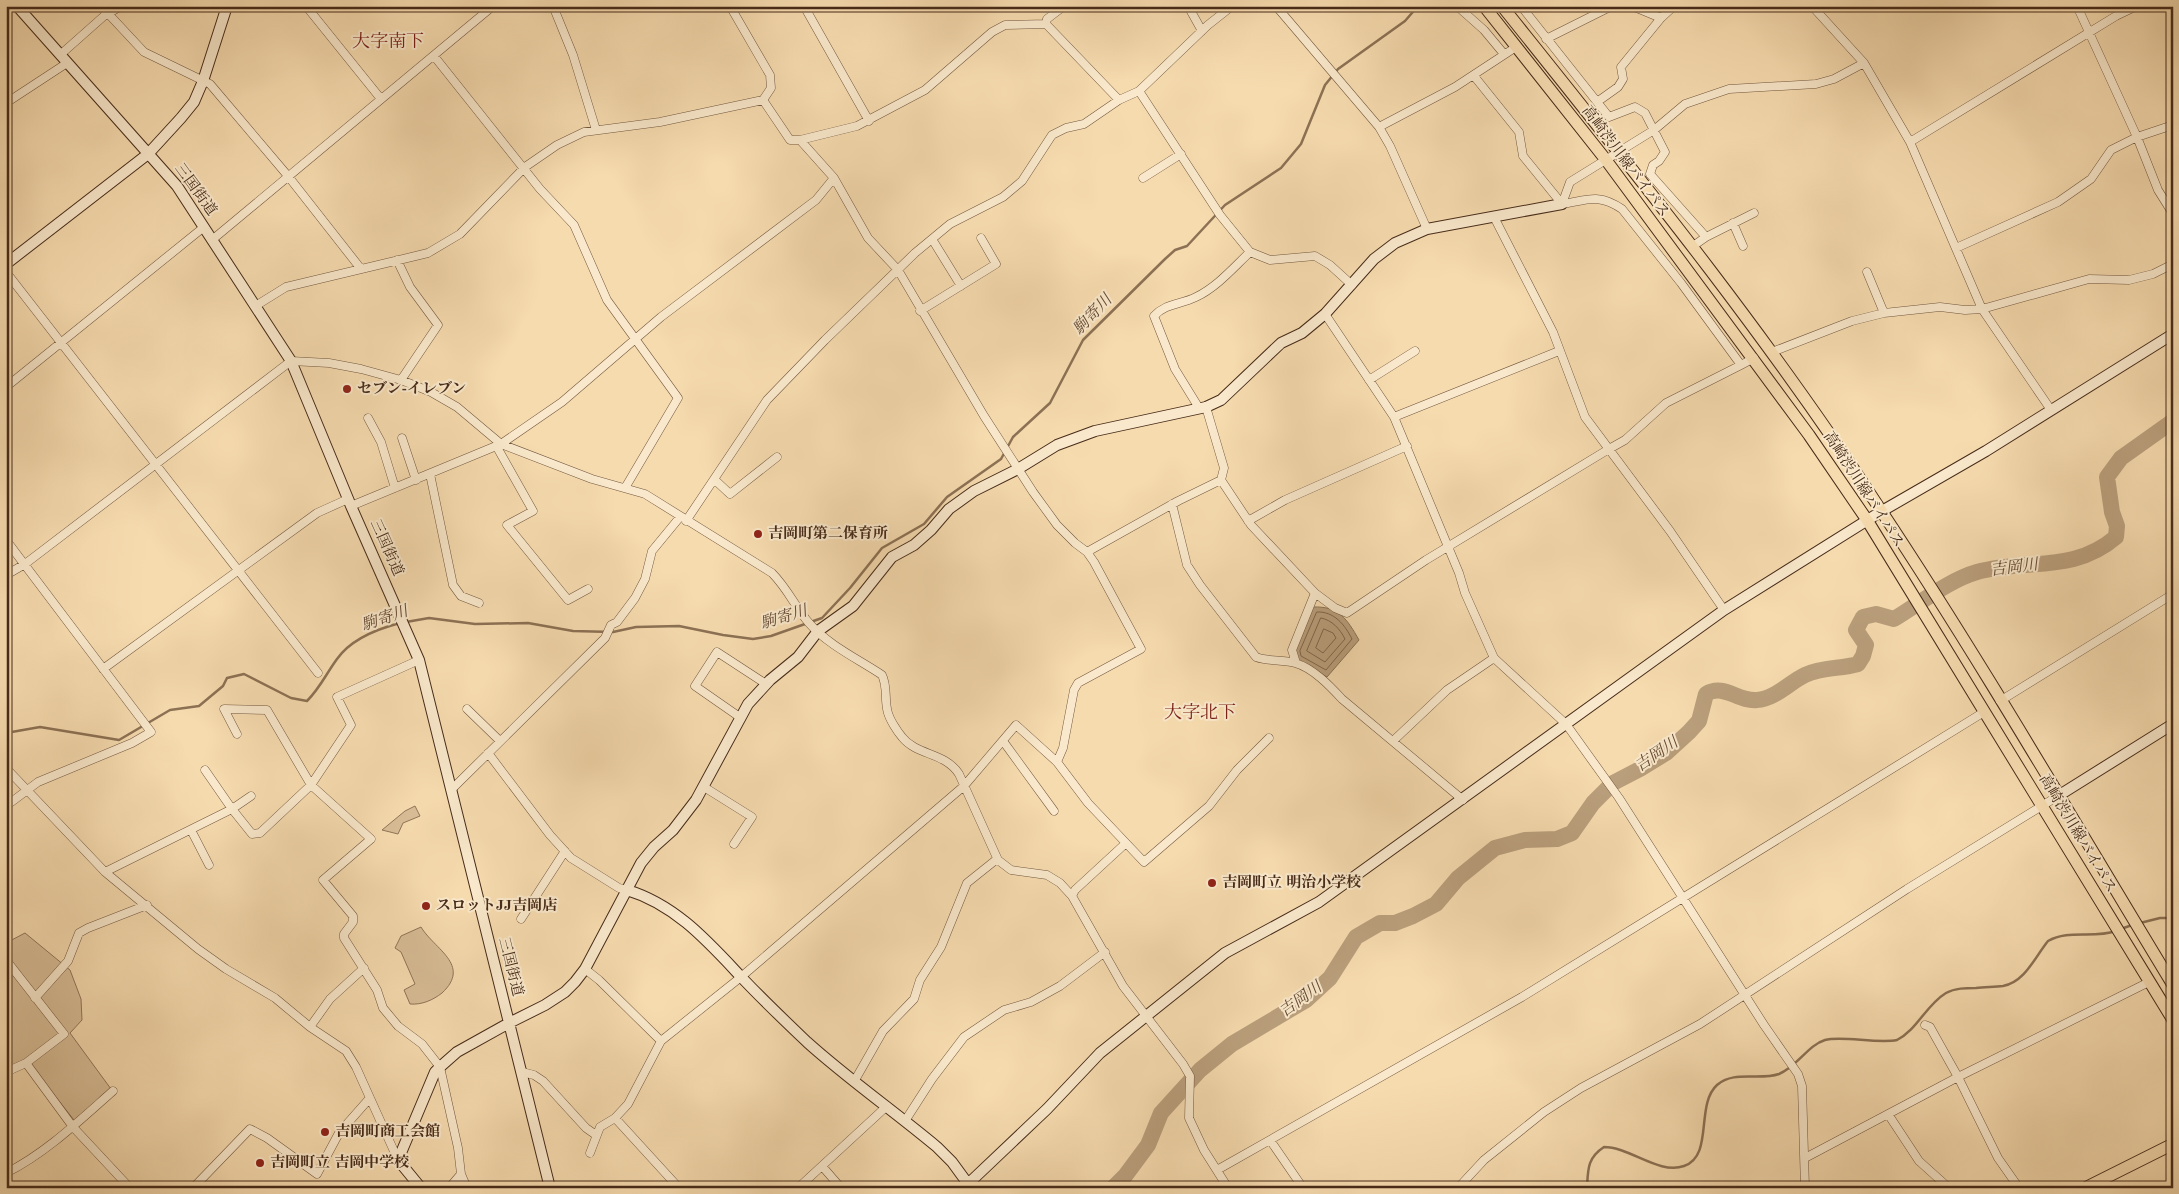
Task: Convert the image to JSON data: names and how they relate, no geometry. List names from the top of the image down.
{
  "streets": {
    "main road": ["高崎渋川線バイパス"],
    "street": ["三国街道"]
  },
  "districts": ["大字南下", "大字北下"],
  "water": ["駒寄川", "吉岡川"],
  "places": [
    "セブン-イレブン",
    "吉岡町第二保育所",
    "吉岡町立 明治小学校",
    "スロットJJ吉岡店",
    "吉岡町商工会館",
    "吉岡町立 吉岡中学校"
  ]
}
